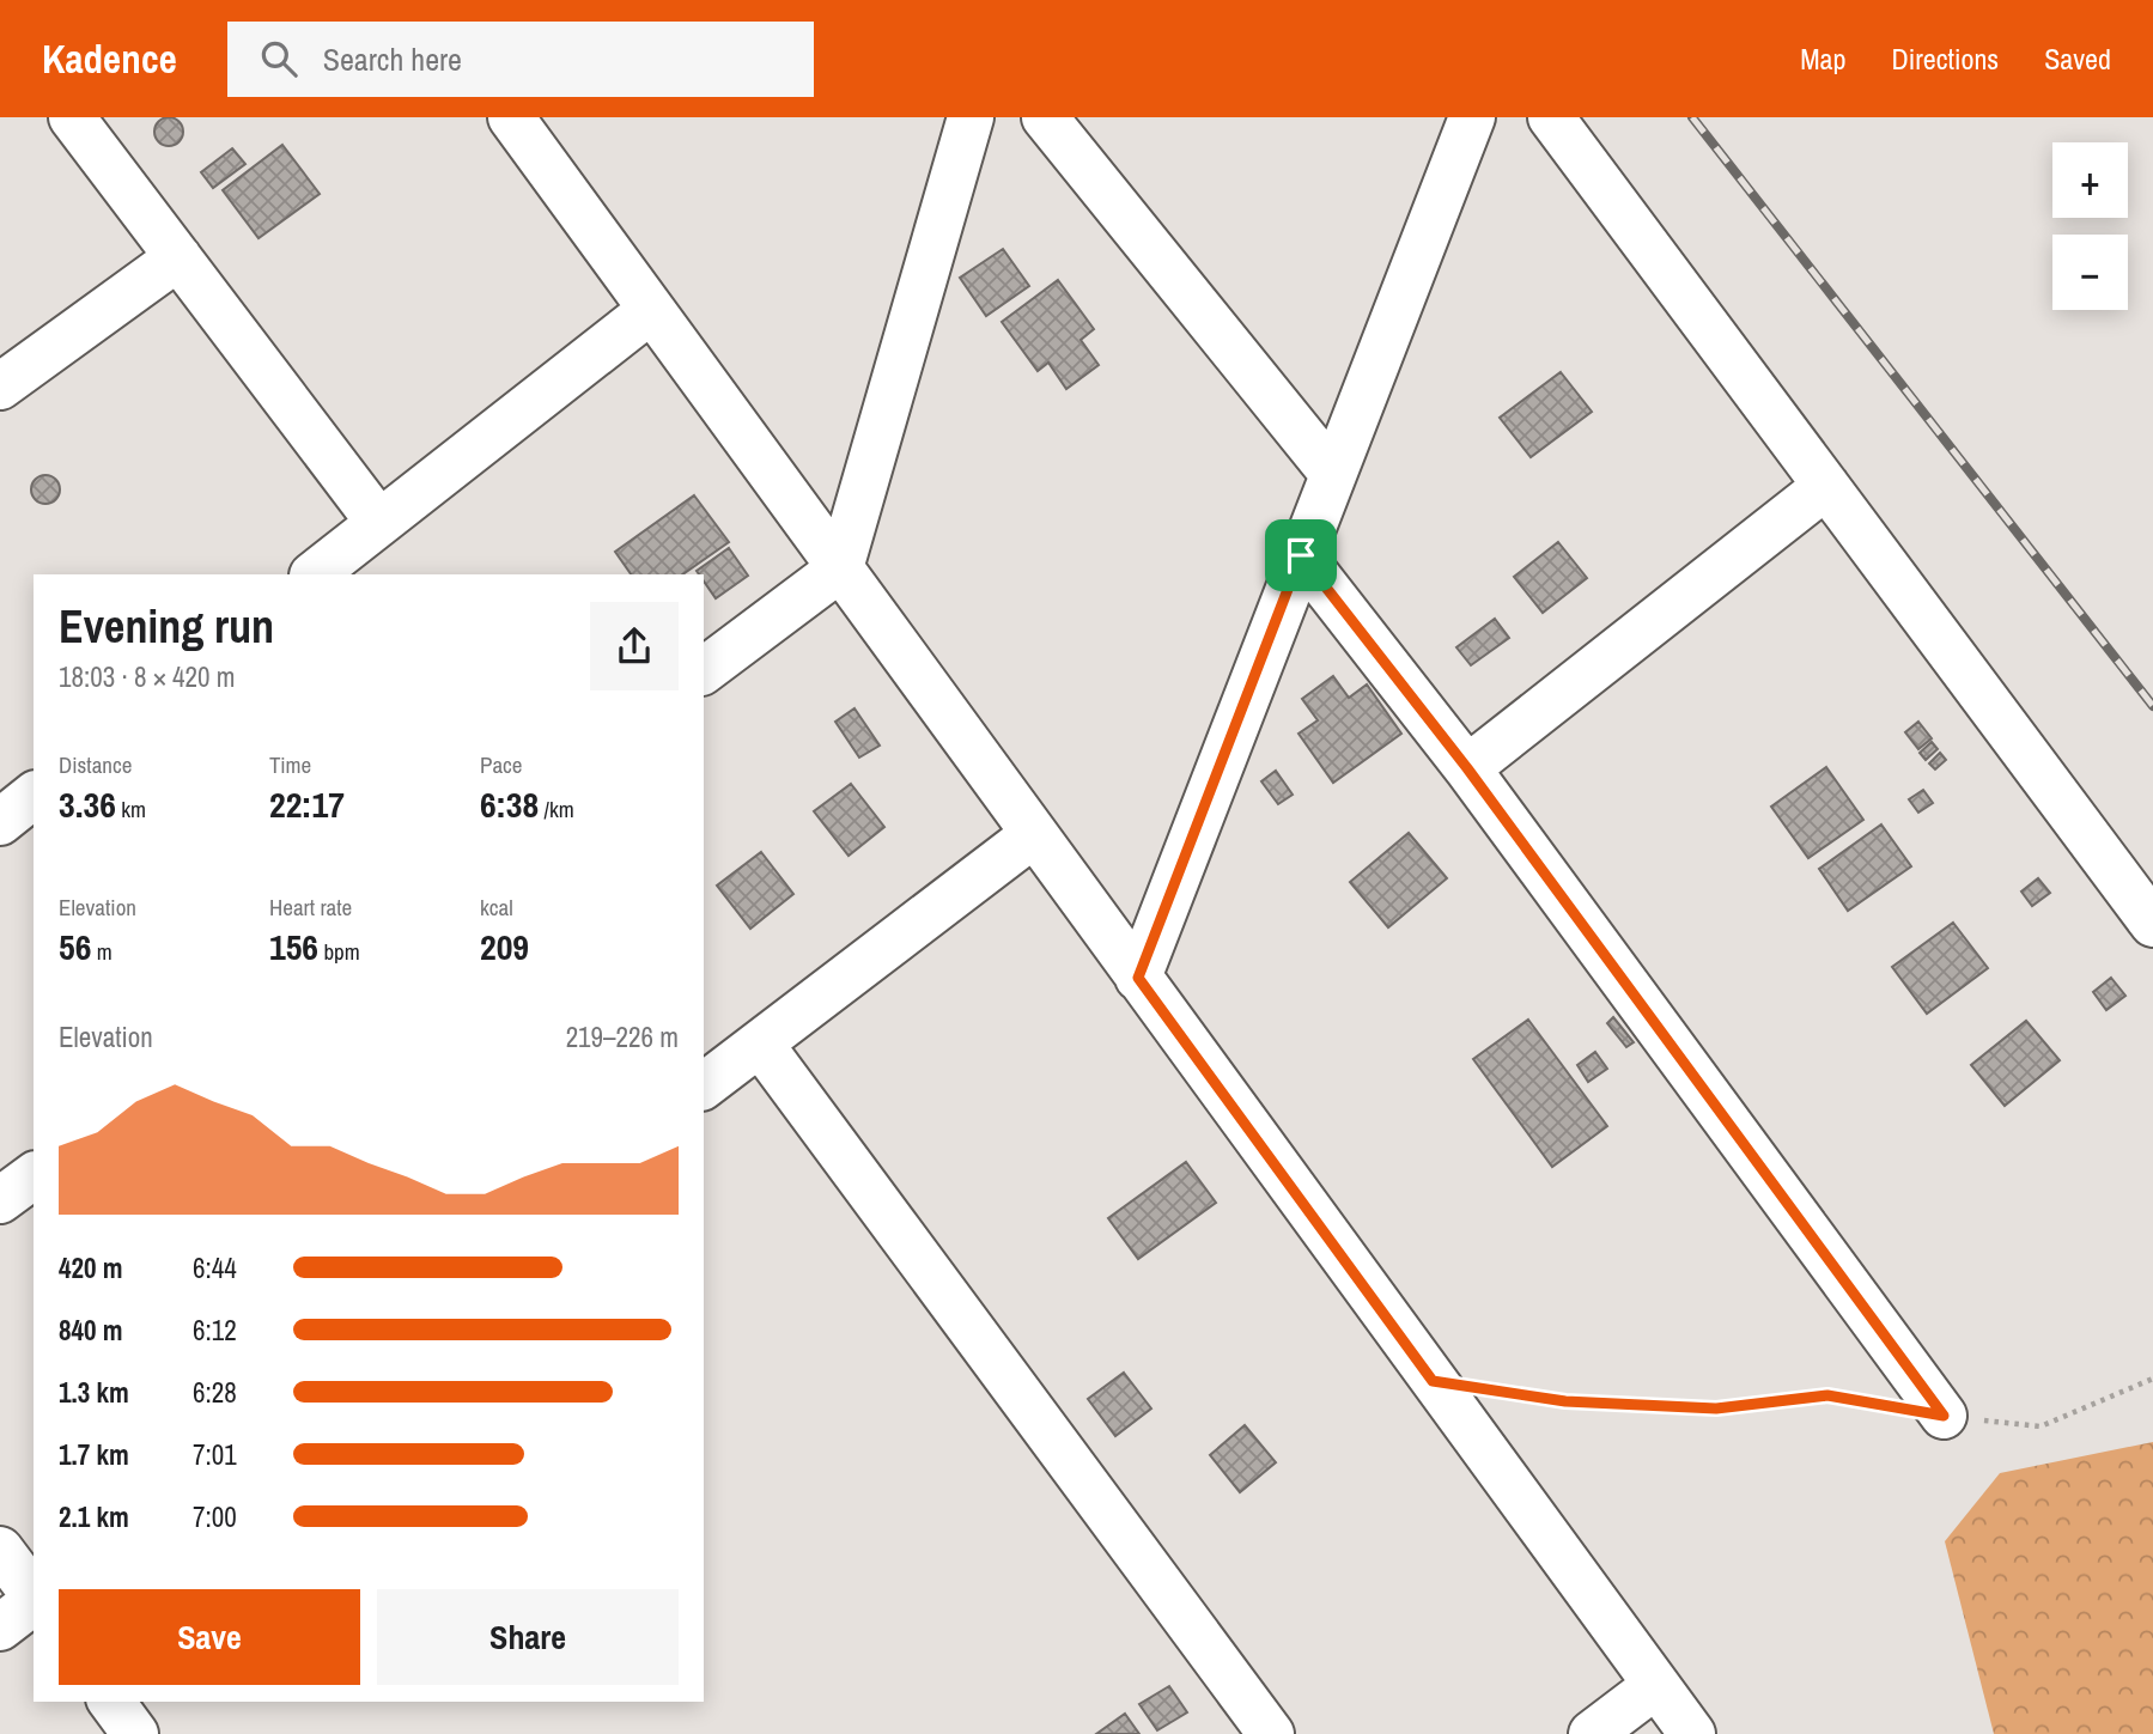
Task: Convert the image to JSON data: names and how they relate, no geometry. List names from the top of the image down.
{
  "page": {
    "header": "Kadence",
    "search": "Search here",
    "nav": ["Map", "Directions", "Saved"],
    "map_buttons": ["+", "−"],
    "heading": ["Evening run", "18:03 · 8 × 420 m"],
    "stats": [
      ["Distance", "3.36 km"],
      ["Time", "22:17"],
      ["Pace", "6:38 /km"],
      ["Elevation", "56 m"],
      ["Heart rate", "156 bpm"],
      ["kcal", "209"]
    ],
    "chart": ["Elevation", "219–226 m"],
    "list": [
      {
        "name": "420 m",
        "note": "6:44"
      },
      {
        "name": "840 m",
        "note": "6:12"
      },
      {
        "name": "1.3 km",
        "note": "6:28"
      },
      {
        "name": "1.7 km",
        "note": "7:01"
      },
      {
        "name": "2.1 km",
        "note": "7:00"
      }
    ],
    "buttons": ["Save", "Share"]
  }
}
